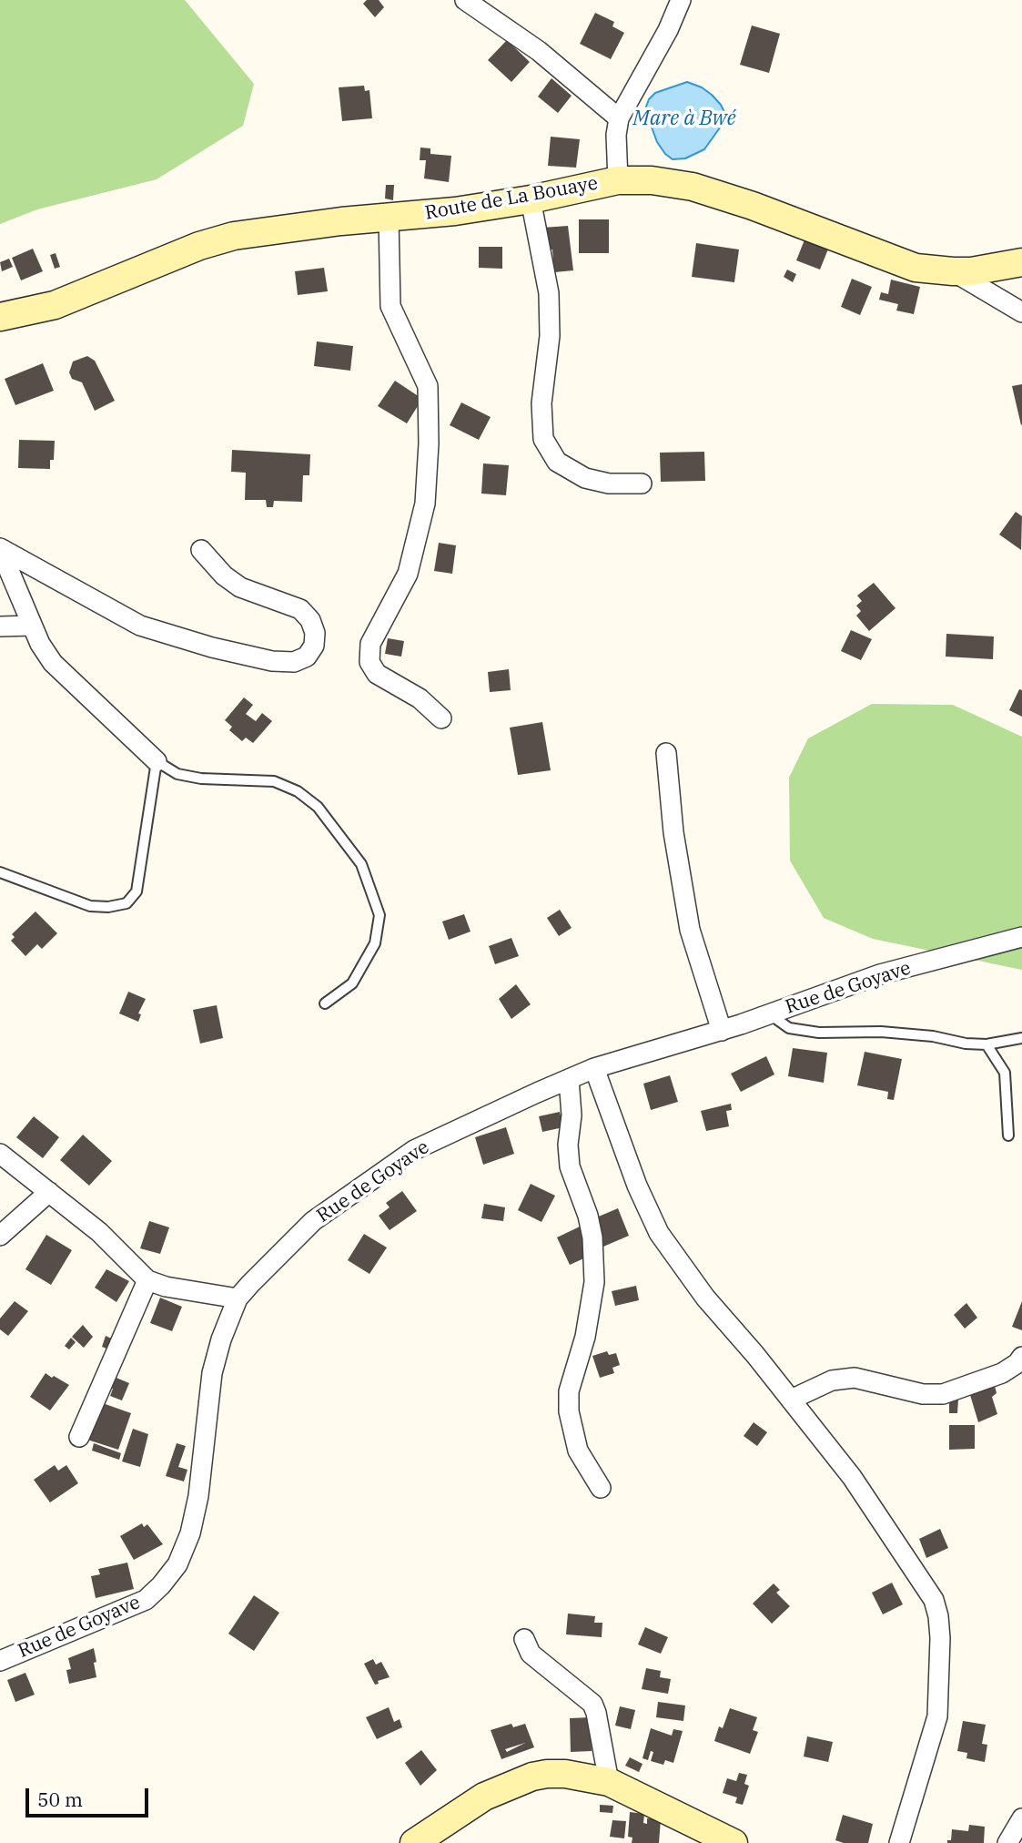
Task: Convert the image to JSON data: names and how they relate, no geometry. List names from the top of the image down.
{
  "streets": {
    "main road": ["Route de La Bouaye"],
    "street": ["Rue de Goyave"]
  },
  "water": ["Mare à Bwé"],
  "scale_bar": "50 m"
}
